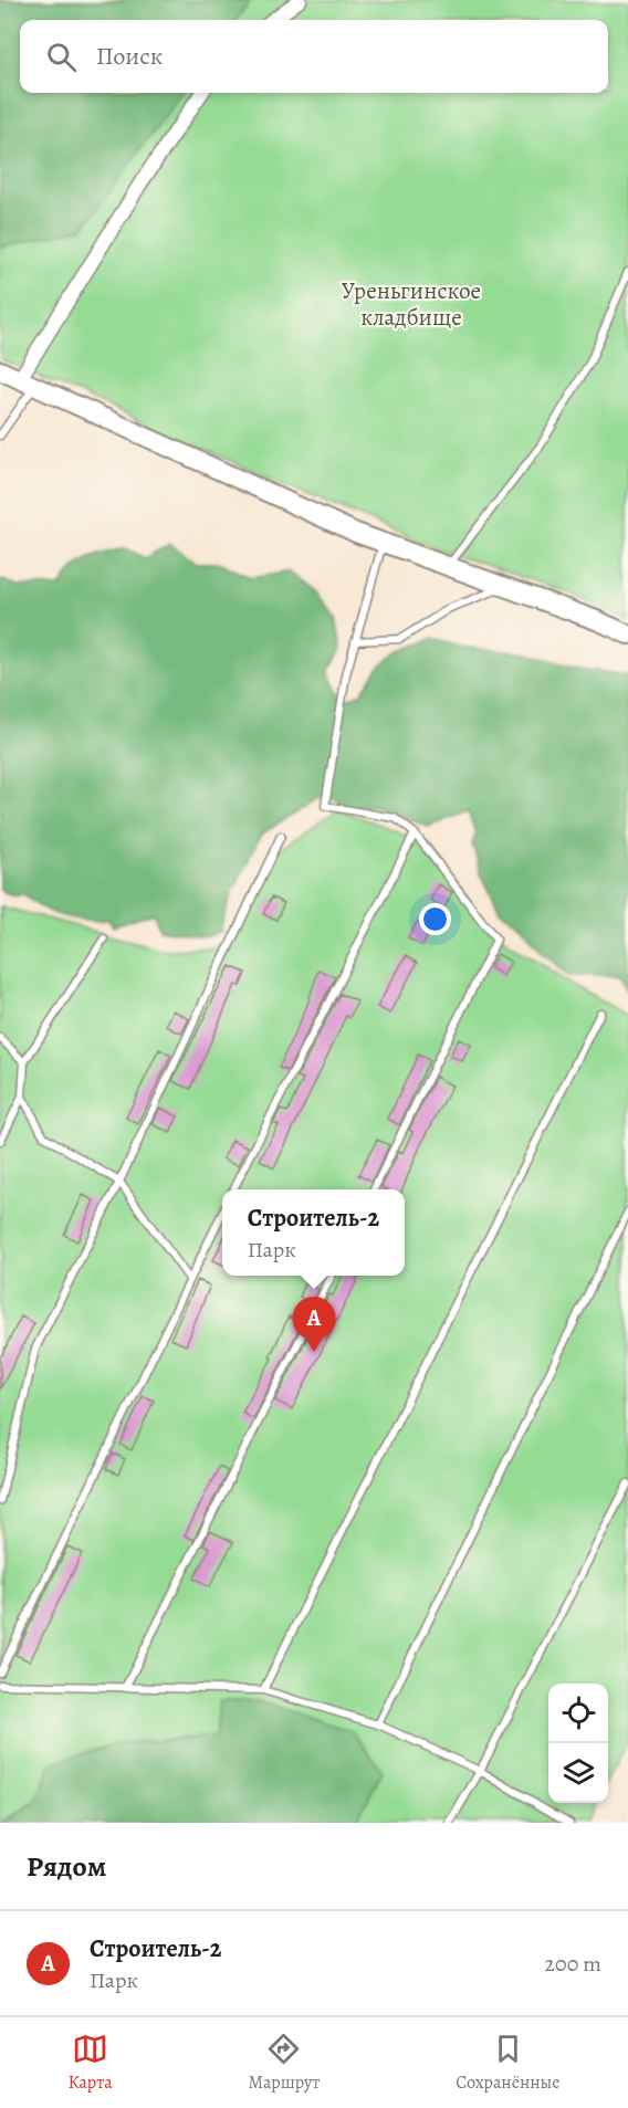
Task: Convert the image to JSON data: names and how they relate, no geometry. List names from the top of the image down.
{
  "parks": ["Уреньгинское кладбище"],
  "page": {
    "search": "Поиск",
    "popup": ["Строитель-2", "Парк"],
    "pins": "A",
    "heading": "Рядом",
    "list": [
      {
        "mark": "A",
        "name": "Строитель-2",
        "note": "Парк",
        "value": "200 m"
      }
    ],
    "nav": ["Карта", "Маршрут", "Сохранённые"]
  }
}
